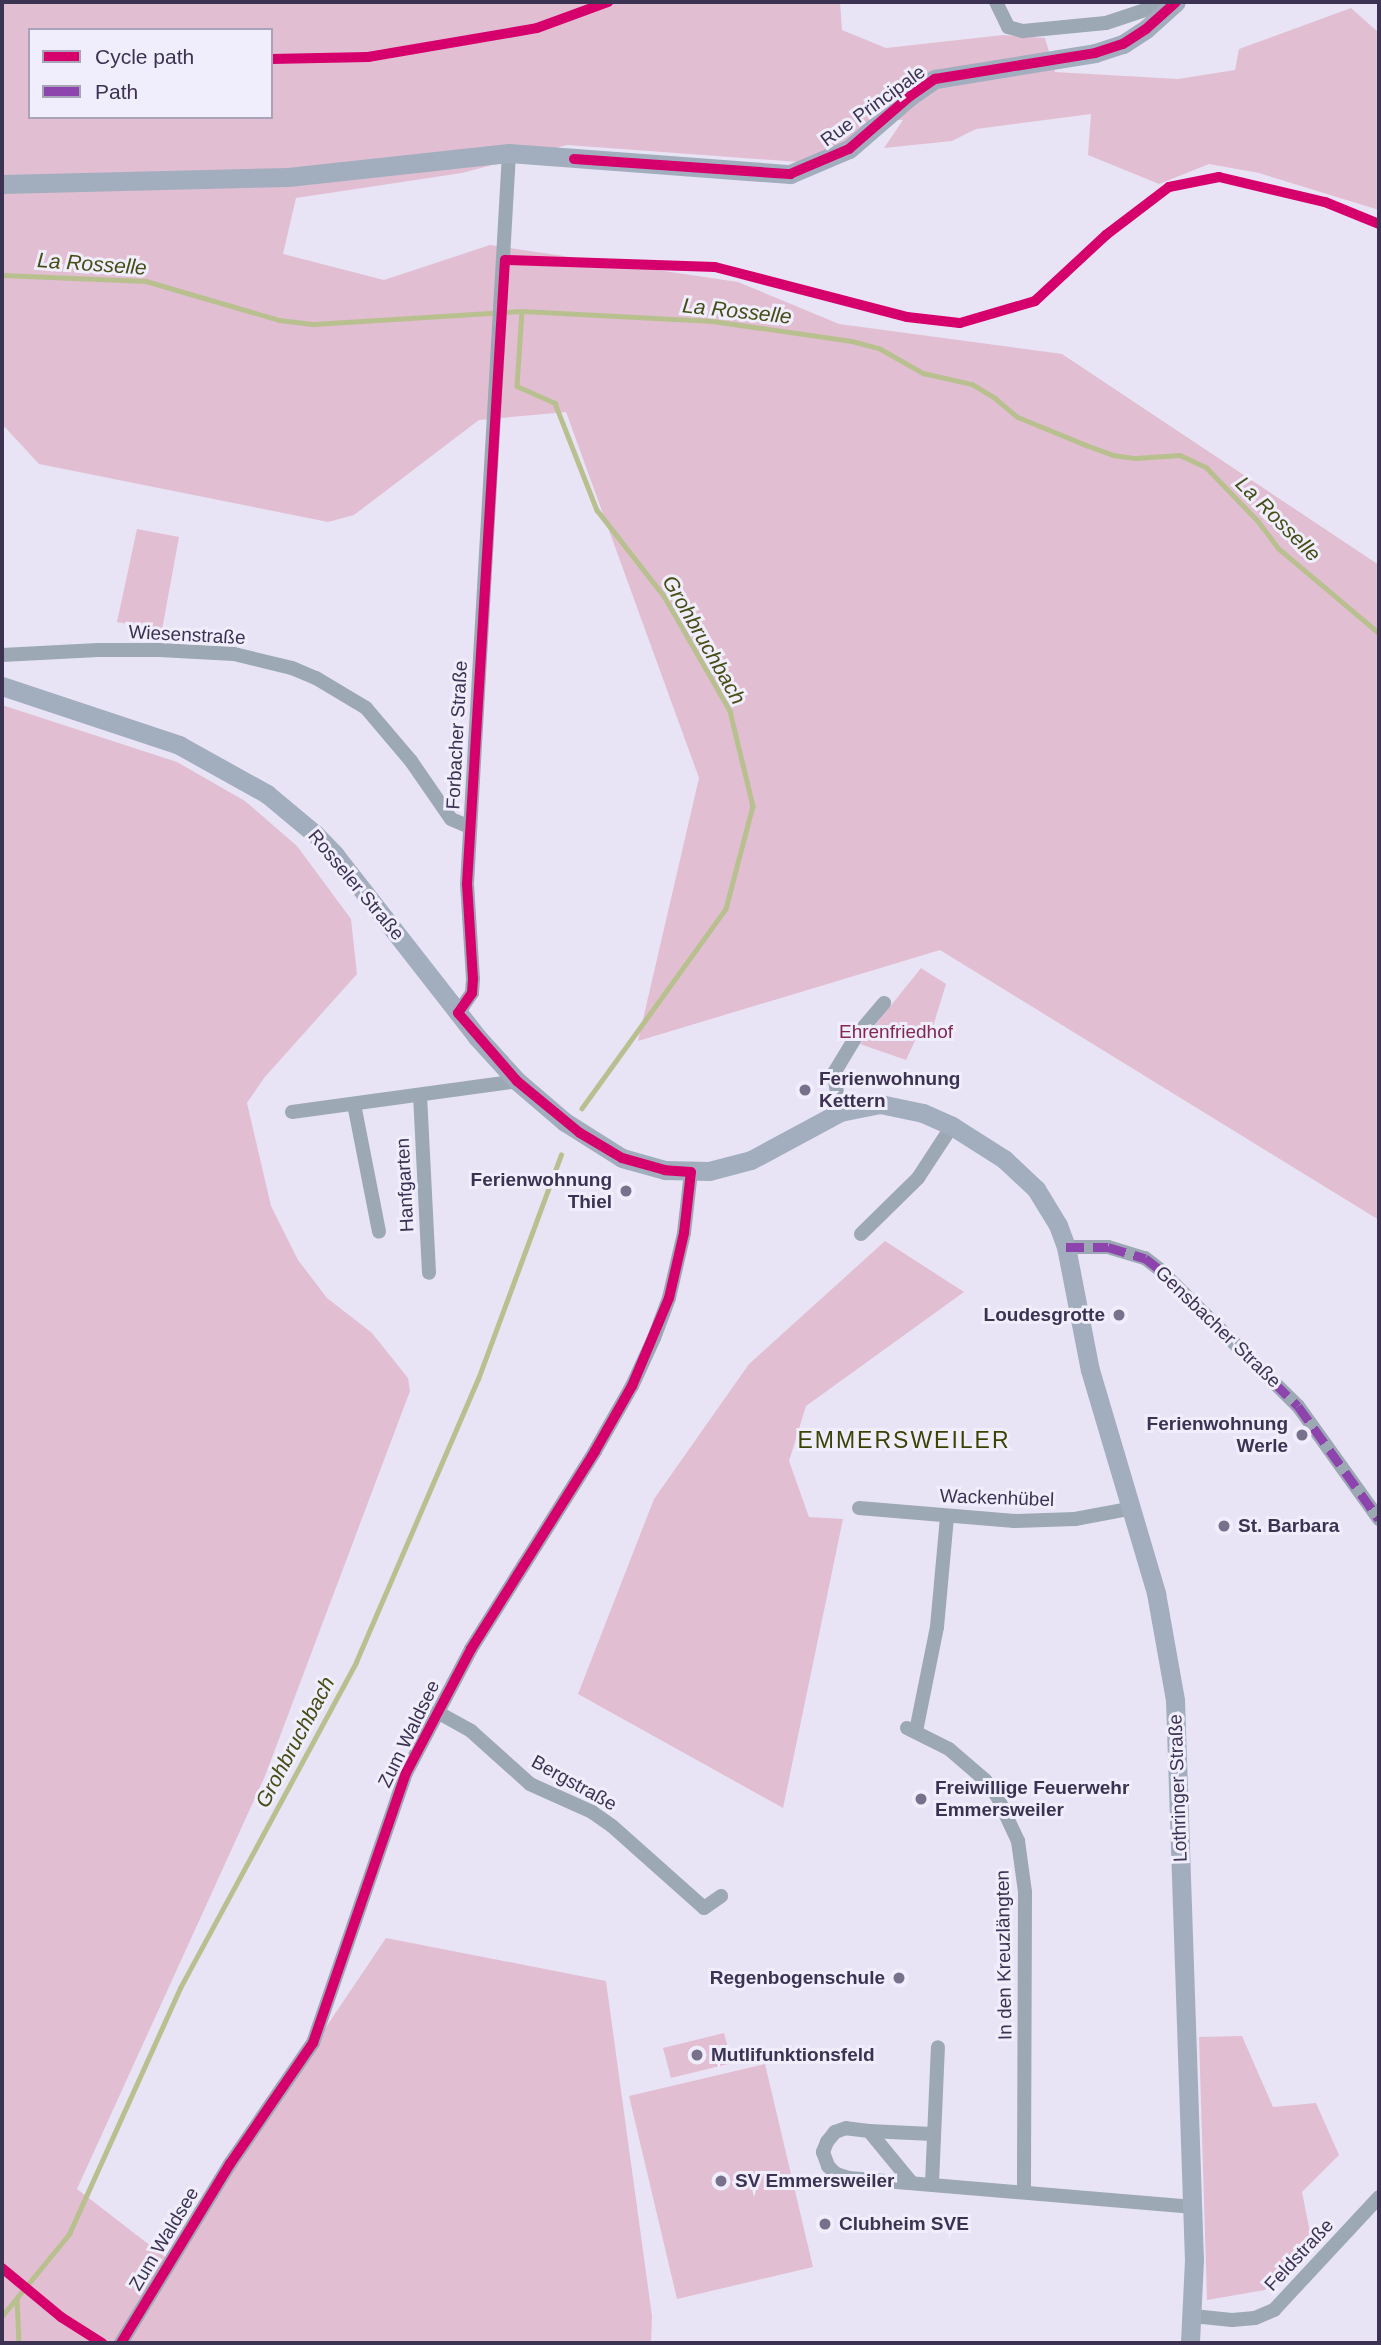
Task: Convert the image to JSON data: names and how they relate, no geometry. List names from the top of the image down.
{
  "streets": {
    "main road": ["Rue Principale", "Rosseler Straße", "Lothringer Straße"],
    "street": [
      "Wiesenstraße",
      "Forbacher Straße",
      "Hanfgarten",
      "Gensbacher Straße",
      "Wackenhübel",
      "Zum Waldsee",
      "Bergstraße",
      "In den Kreuzlängten",
      "Feldstraße"
    ]
  },
  "crossings": [
    ["Rue Principale", "Forbacher Straße"],
    ["Wiesenstraße", "Forbacher Straße"],
    ["Forbacher Straße", "Rosseler Straße"],
    ["Gensbacher Straße", "Lothringer Straße"],
    ["Wackenhübel", "Lothringer Straße"],
    ["Wackenhübel", "In den Kreuzlängten"],
    ["Zum Waldsee", "Bergstraße"],
    ["Lothringer Straße", "Feldstraße"]
  ],
  "districts": ["EMMERSWEILER"],
  "water": ["La Rosselle", "Grohbruchbach"],
  "parks": ["Ehrenfriedhof"],
  "places": [
    "Ferienwohnung Kettern",
    "Ferienwohnung Thiel",
    "Loudesgrotte",
    "Ferienwohnung Werle",
    "St. Barbara",
    "Freiwillige Feuerwehr Emmersweiler",
    "Regenbogenschule",
    "Mutlifunktionsfeld",
    "SV Emmersweiler",
    "Clubheim SVE"
  ],
  "legend": ["Cycle path", "Path"]
}
